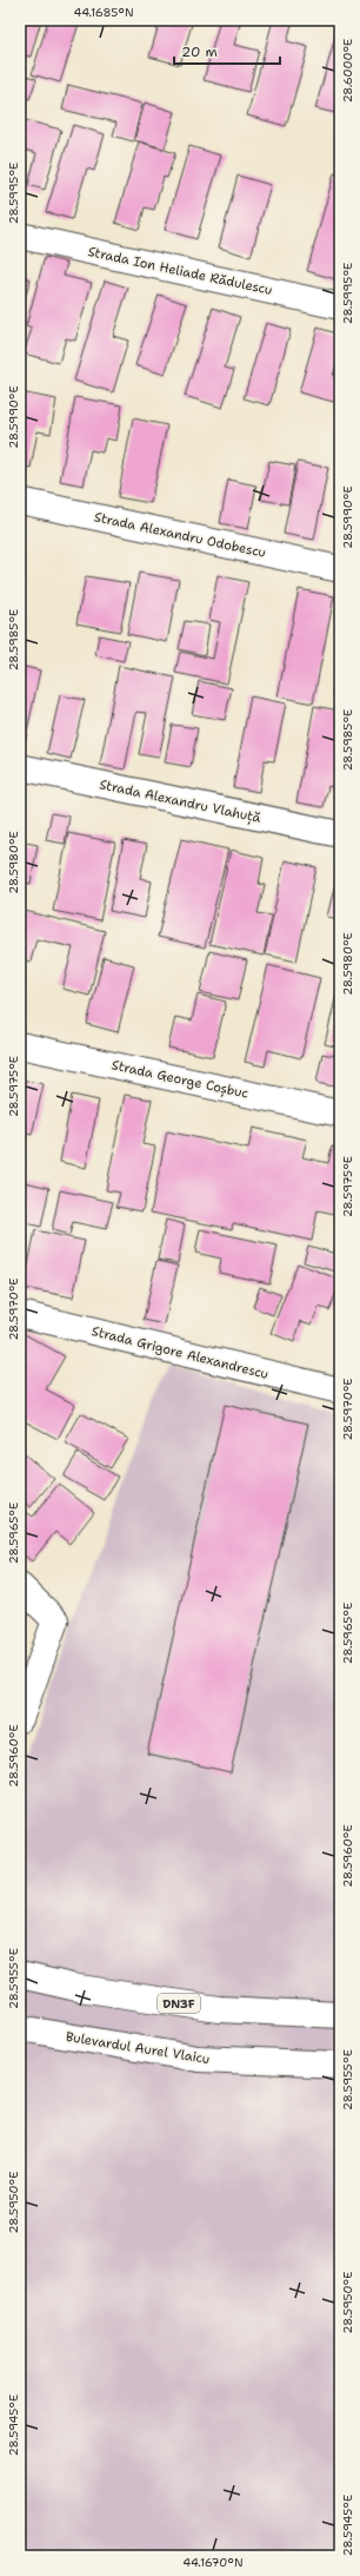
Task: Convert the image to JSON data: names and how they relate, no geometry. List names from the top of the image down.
{
  "streets": {
    "street": [
      "Strada Ion Heliade Rădulescu",
      "Strada Alexandru Odobescu",
      "Strada Alexandru Vlahuță",
      "Strada George Coșbuc",
      "Strada Grigore Alexandrescu",
      "DN3F",
      "Bulevardul Aurel Vlaicu"
    ]
  },
  "scale_bar": "20 m",
  "coordinates": [
    "44.1685°N",
    "28.6000°E",
    "28.5995°E",
    "28.5990°E",
    "28.5985°E",
    "28.5980°E",
    "28.5975°E",
    "28.5970°E",
    "28.5965°E",
    "28.5960°E",
    "28.5955°E",
    "28.5950°E",
    "28.5945°E",
    "44.1670°N"
  ]
}
